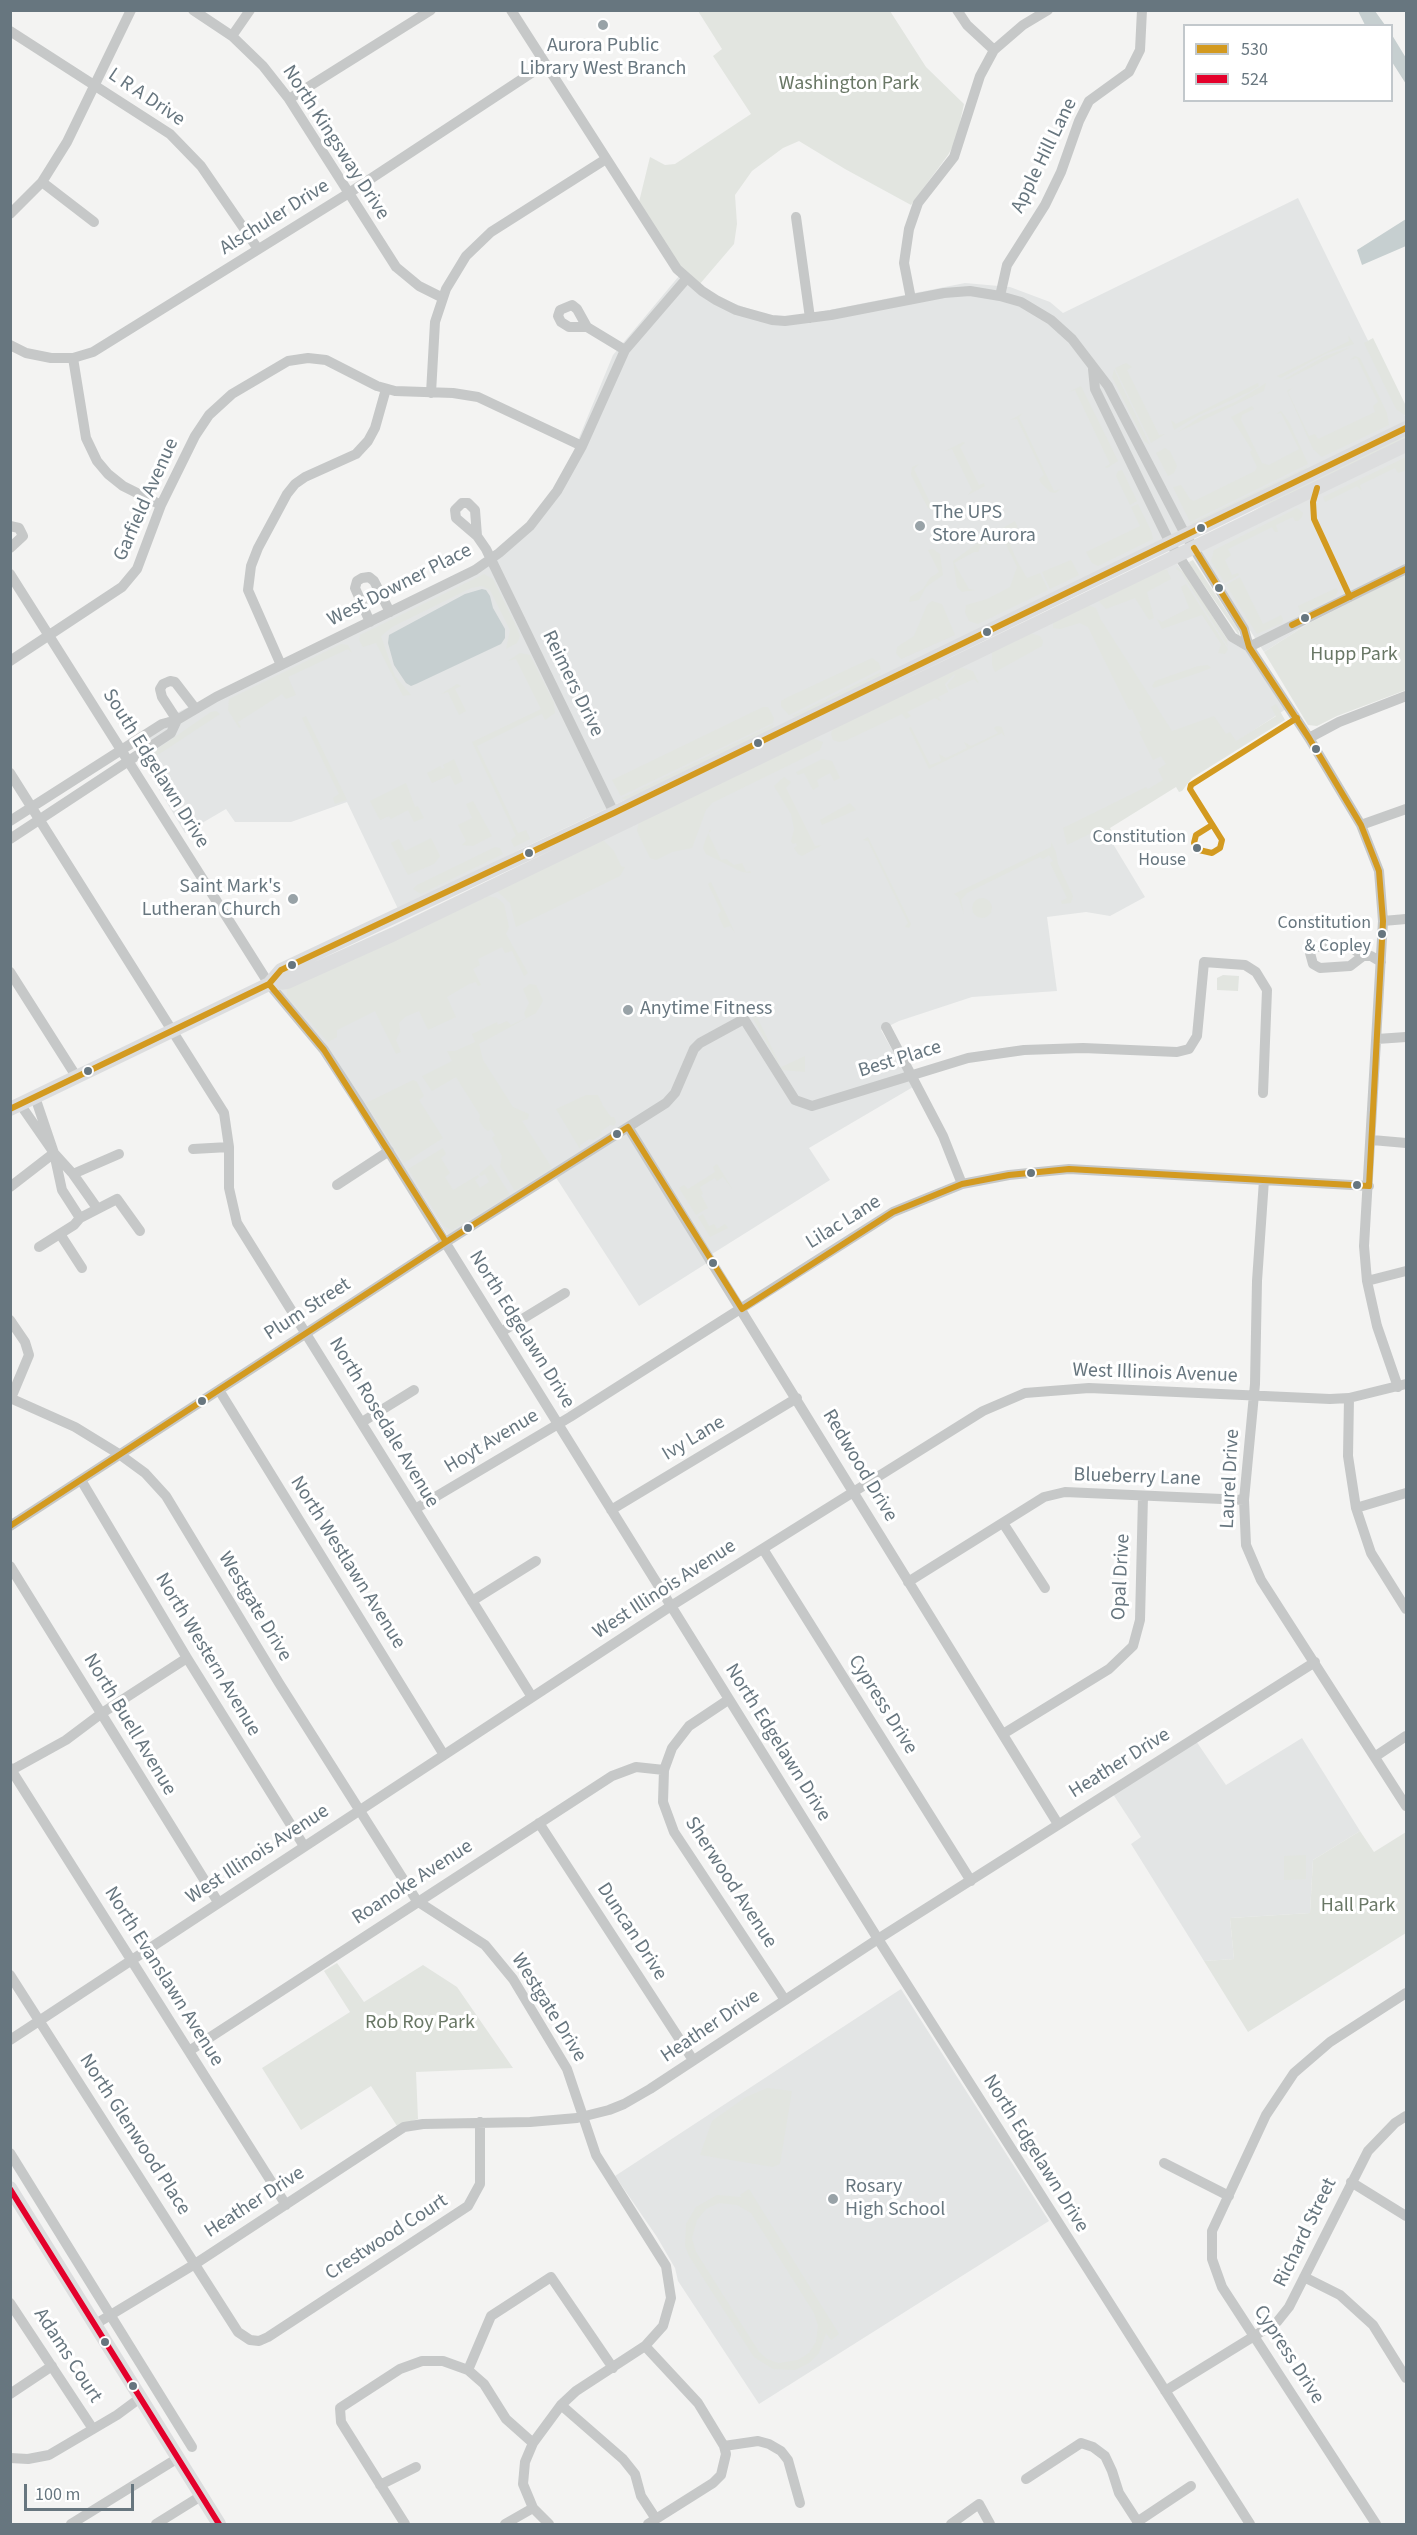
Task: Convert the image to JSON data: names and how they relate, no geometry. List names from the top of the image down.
{
  "streets": {
    "street": [
      "L R A Drive",
      "North Kingsway Drive",
      "Apple Hill Lane",
      "Alschuler Drive",
      "Garfield Avenue",
      "West Downer Place",
      "Reimers Drive",
      "South Edgelawn Drive",
      "Best Place",
      "Lilac Lane",
      "Plum Street",
      "North Edgelawn Drive",
      "West Illinois Avenue",
      "North Rosedale Avenue",
      "Ivy Lane",
      "Hoyt Avenue",
      "Redwood Drive",
      "Blueberry Lane",
      "Laurel Drive",
      "North Westlawn Avenue",
      "Opal Drive",
      "Westgate Drive",
      "North Western Avenue",
      "Cypress Drive",
      "North Buell Avenue",
      "Heather Drive",
      "Roanoke Avenue",
      "Sherwood Avenue",
      "Duncan Drive",
      "North Evanslawn Avenue",
      "North Glenwood Place",
      "Richard Street",
      "Crestwood Court",
      "Adams Court"
    ]
  },
  "crossings": [
    ["L R A Drive", "Alschuler Drive"],
    ["North Kingsway Drive", "Alschuler Drive"],
    ["Garfield Avenue", "West Downer Place"],
    ["Garfield Avenue", "South Edgelawn Drive"],
    ["West Downer Place", "Reimers Drive"],
    ["West Downer Place", "South Edgelawn Drive"],
    ["West Downer Place", "North Rosedale Avenue"],
    ["South Edgelawn Drive", "North Edgelawn Drive"],
    ["Best Place", "Plum Street"],
    ["Best Place", "Redwood Drive"],
    ["Lilac Lane", "North Edgelawn Drive"],
    ["Lilac Lane", "Hoyt Avenue"],
    ["Lilac Lane", "Redwood Drive"],
    ["Lilac Lane", "Laurel Drive"],
    ["Plum Street", "North Edgelawn Drive"],
    ["Plum Street", "North Rosedale Avenue"],
    ["Plum Street", "Redwood Drive"],
    ["Plum Street", "North Westlawn Avenue"],
    ["Plum Street", "Westgate Drive"],
    ["Plum Street", "North Western Avenue"],
    ["North Edgelawn Drive", "West Illinois Avenue"],
    ["North Edgelawn Drive", "Ivy Lane"],
    ["North Edgelawn Drive", "Hoyt Avenue"],
    ["North Edgelawn Drive", "Heather Drive"],
    ["North Edgelawn Drive", "Sherwood Avenue"],
    ["North Edgelawn Drive", "Richard Street"],
    ["West Illinois Avenue", "North Rosedale Avenue"],
    ["West Illinois Avenue", "Redwood Drive"],
    ["West Illinois Avenue", "Laurel Drive"],
    ["West Illinois Avenue", "North Westlawn Avenue"],
    ["West Illinois Avenue", "Westgate Drive"],
    ["West Illinois Avenue", "North Western Avenue"],
    ["West Illinois Avenue", "Cypress Drive"],
    ["West Illinois Avenue", "North Buell Avenue"],
    ["West Illinois Avenue", "North Evanslawn Avenue"],
    ["West Illinois Avenue", "North Glenwood Place"],
    ["North Rosedale Avenue", "Hoyt Avenue"],
    ["Ivy Lane", "Redwood Drive"],
    ["Redwood Drive", "Blueberry Lane"],
    ["Redwood Drive", "Opal Drive"],
    ["Redwood Drive", "Heather Drive"],
    ["Blueberry Lane", "Laurel Drive"],
    ["Blueberry Lane", "Opal Drive"],
    ["Laurel Drive", "Heather Drive"],
    ["Westgate Drive", "Heather Drive"],
    ["Westgate Drive", "Roanoke Avenue"],
    ["Cypress Drive", "Heather Drive"],
    ["Cypress Drive", "Richard Street"],
    ["Heather Drive", "Sherwood Avenue"],
    ["Heather Drive", "Duncan Drive"],
    ["Heather Drive", "North Evanslawn Avenue"],
    ["Heather Drive", "North Glenwood Place"],
    ["Heather Drive", "Crestwood Court"],
    ["Roanoke Avenue", "Sherwood Avenue"],
    ["Roanoke Avenue", "Duncan Drive"],
    ["Roanoke Avenue", "North Evanslawn Avenue"],
    ["North Glenwood Place", "Crestwood Court"]
  ],
  "parks": [
    "Washington Park",
    "Hupp Park",
    "Hall Park",
    "Rob Roy Park"
  ],
  "places": [
    "Aurora Public Library West Branch",
    "The UPS Store Aurora",
    "Constitution House",
    "Saint Mark's Lutheran Church",
    "Constitution & Copley",
    "Anytime Fitness",
    "Rosary High School"
  ],
  "lines": ["transit line 530", "transit line 524"],
  "legend": ["530", "524"],
  "scale_bar": "100 m"
}
